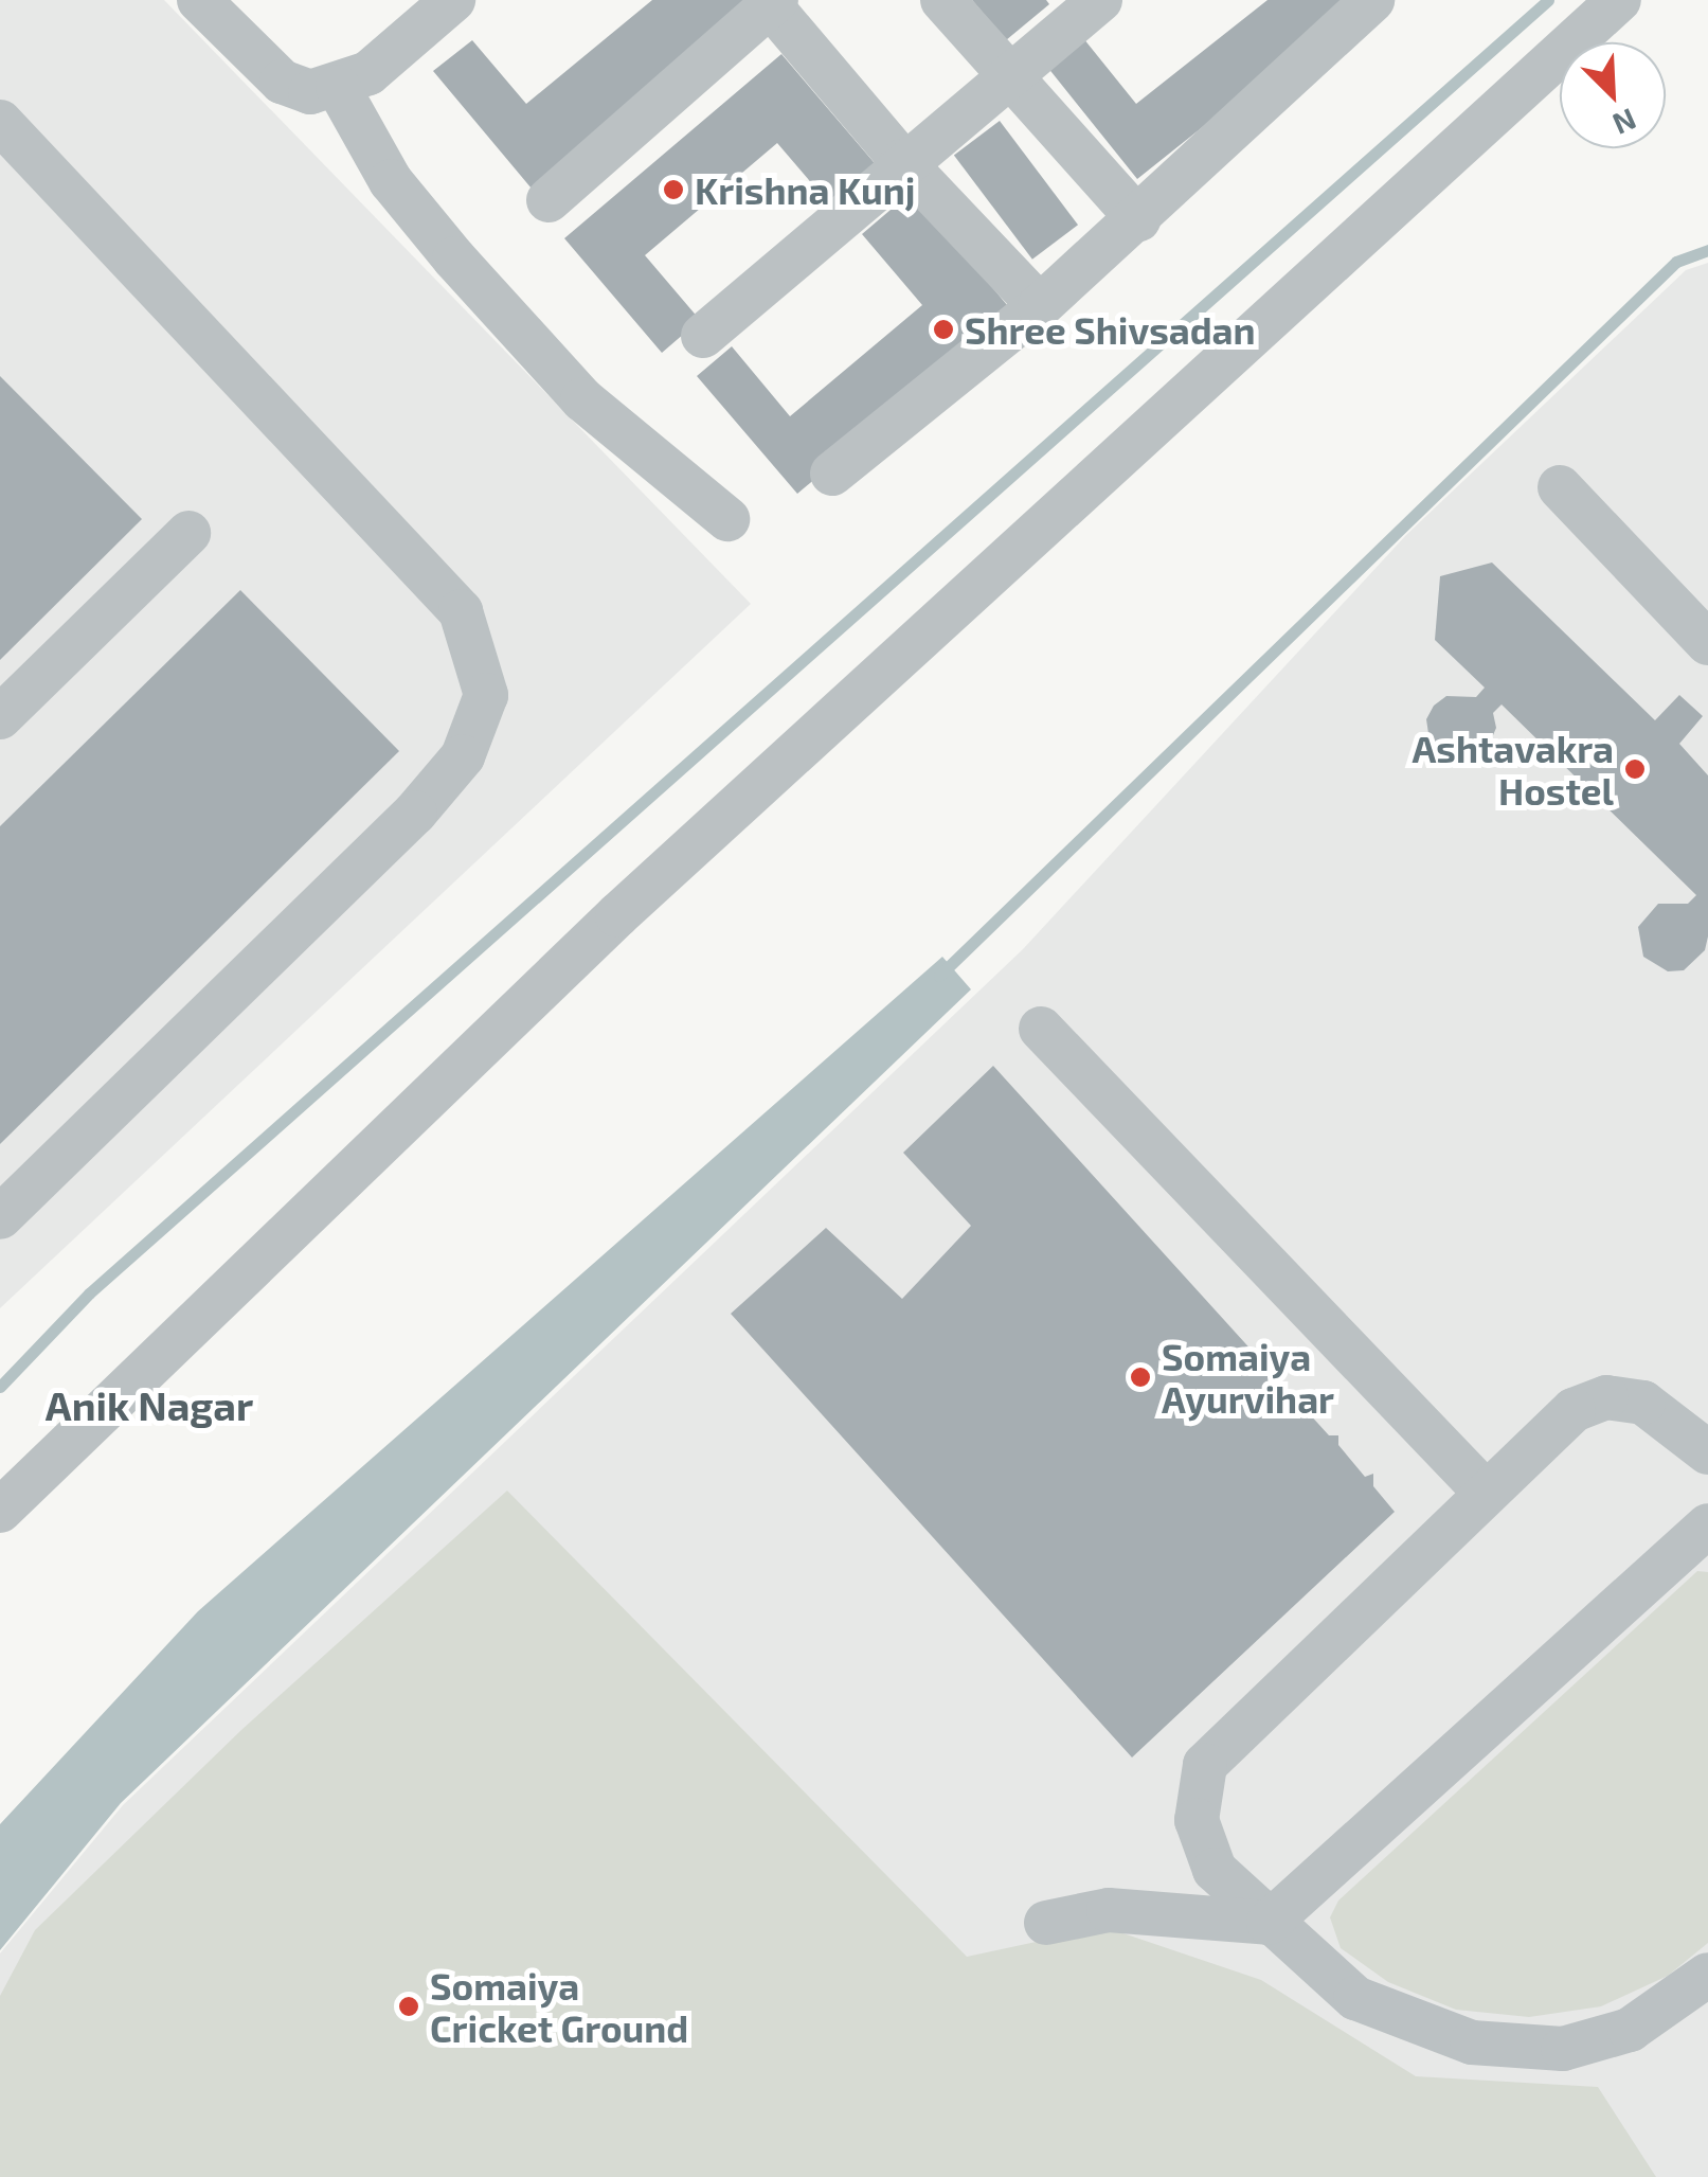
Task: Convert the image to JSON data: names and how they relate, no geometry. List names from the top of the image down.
{
  "districts": ["Anik Nagar"],
  "places": [
    "Krishna Kunj",
    "Shree Shivsadan",
    "Ashtavakra Hostel",
    "Somaiya Ayurvihar",
    "Somaiya Cricket Ground"
  ],
  "north": "bottom right"
}
